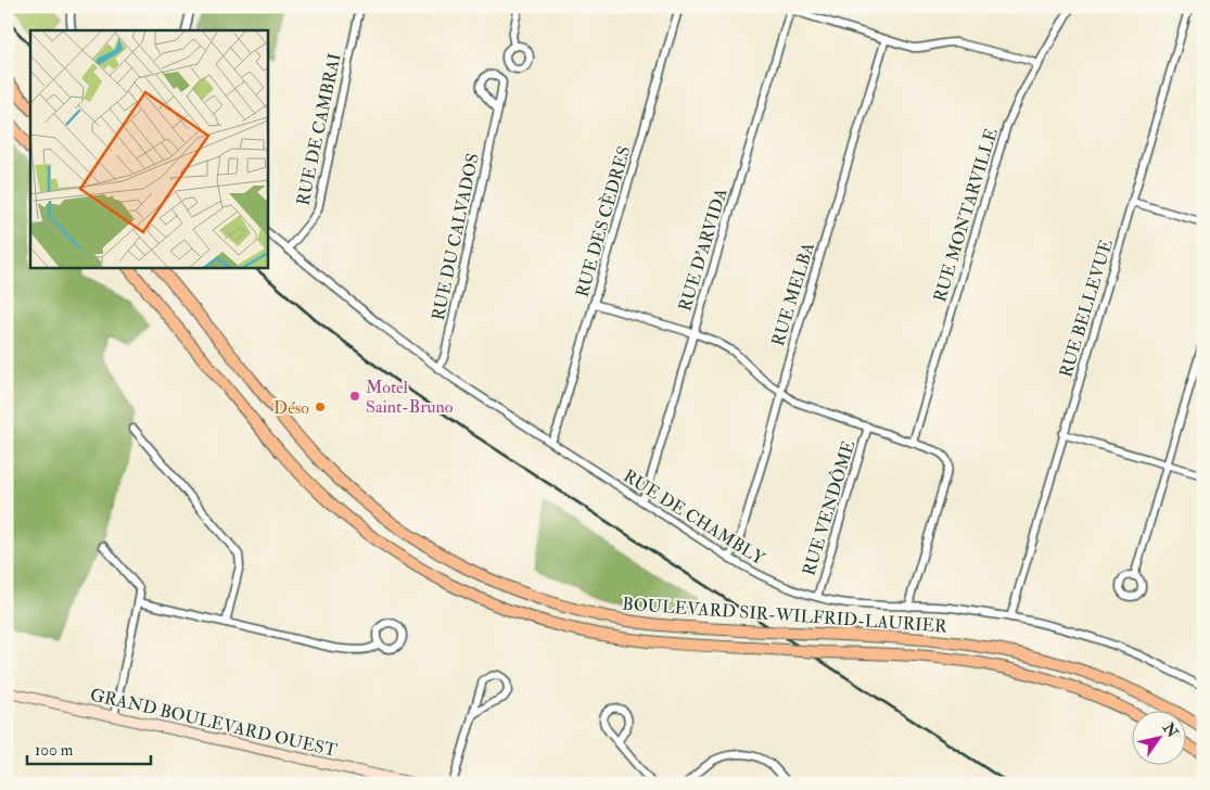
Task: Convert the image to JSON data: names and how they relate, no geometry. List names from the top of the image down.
{
  "streets": {
    "main road": ["BOULEVARD SIR-WILFRID-LAURIER"],
    "street": [
      "RUE DE CAMBRAI",
      "RUE MONTARVILLE",
      "RUE DES CÈDRES",
      "RUE DU CALVADOS",
      "RUE D'ARVIDA",
      "RUE MELBA",
      "RUE BELLEVUE",
      "RUE VENDÔME",
      "RUE DE CHAMBLY",
      "GRAND BOULEVARD OUEST"
    ]
  },
  "crossings": [
    ["RUE DE CAMBRAI", "RUE DE CHAMBLY"],
    ["RUE DES CÈDRES", "RUE DE CHAMBLY"],
    ["RUE DU CALVADOS", "RUE DE CHAMBLY"],
    ["RUE D'ARVIDA", "RUE DE CHAMBLY"],
    ["RUE MELBA", "RUE DE CHAMBLY"],
    ["RUE BELLEVUE", "RUE DE CHAMBLY"],
    ["RUE VENDÔME", "RUE DE CHAMBLY"]
  ],
  "places": ["Motel Saint-Bruno", "Déso"],
  "scale_bar": "100 m",
  "north": "top right"
}
